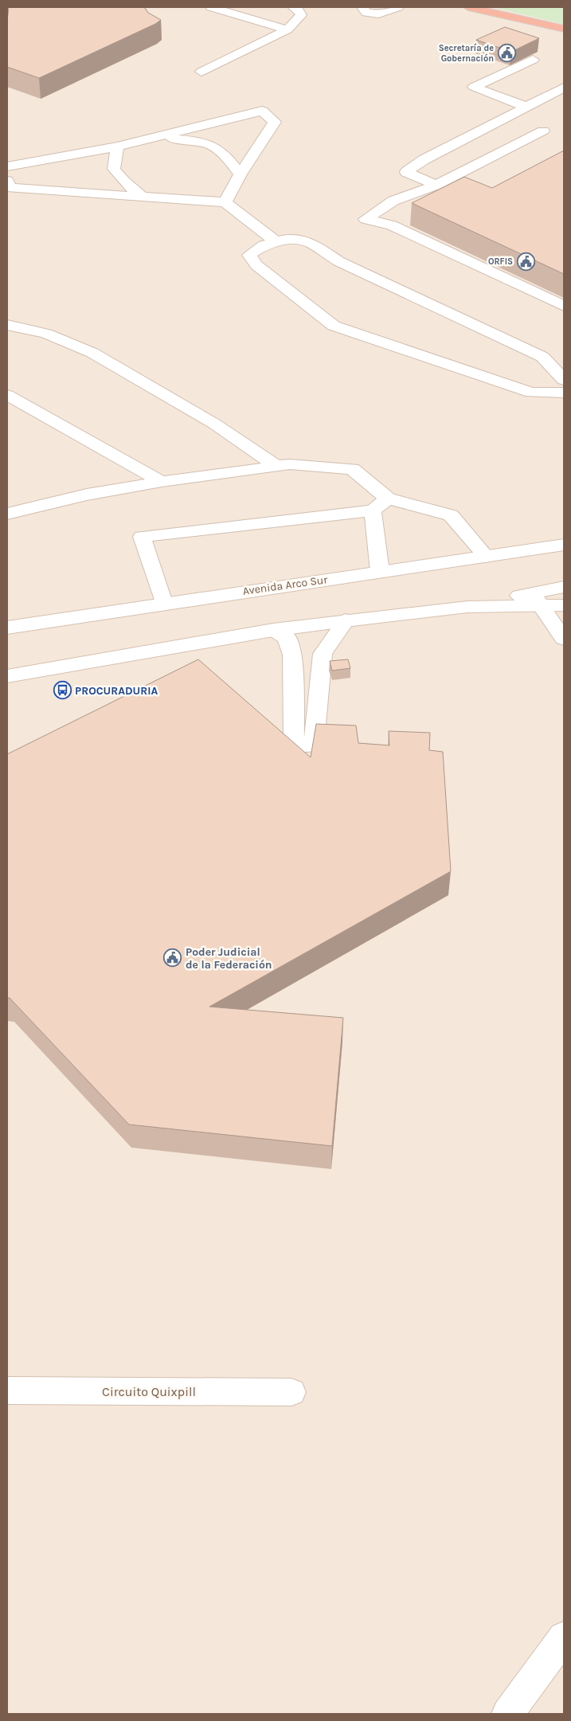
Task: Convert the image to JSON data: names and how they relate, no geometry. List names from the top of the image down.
{
  "streets": {
    "main road": ["Avenida Arco Sur", "Circuito Quixpill"]
  },
  "places": {
    "public building": ["Secretaría de Gobernación", "ORFIS", "Poder Judicial de la Federación"],
    "bus stop": ["PROCURADURIA"]
  }
}
